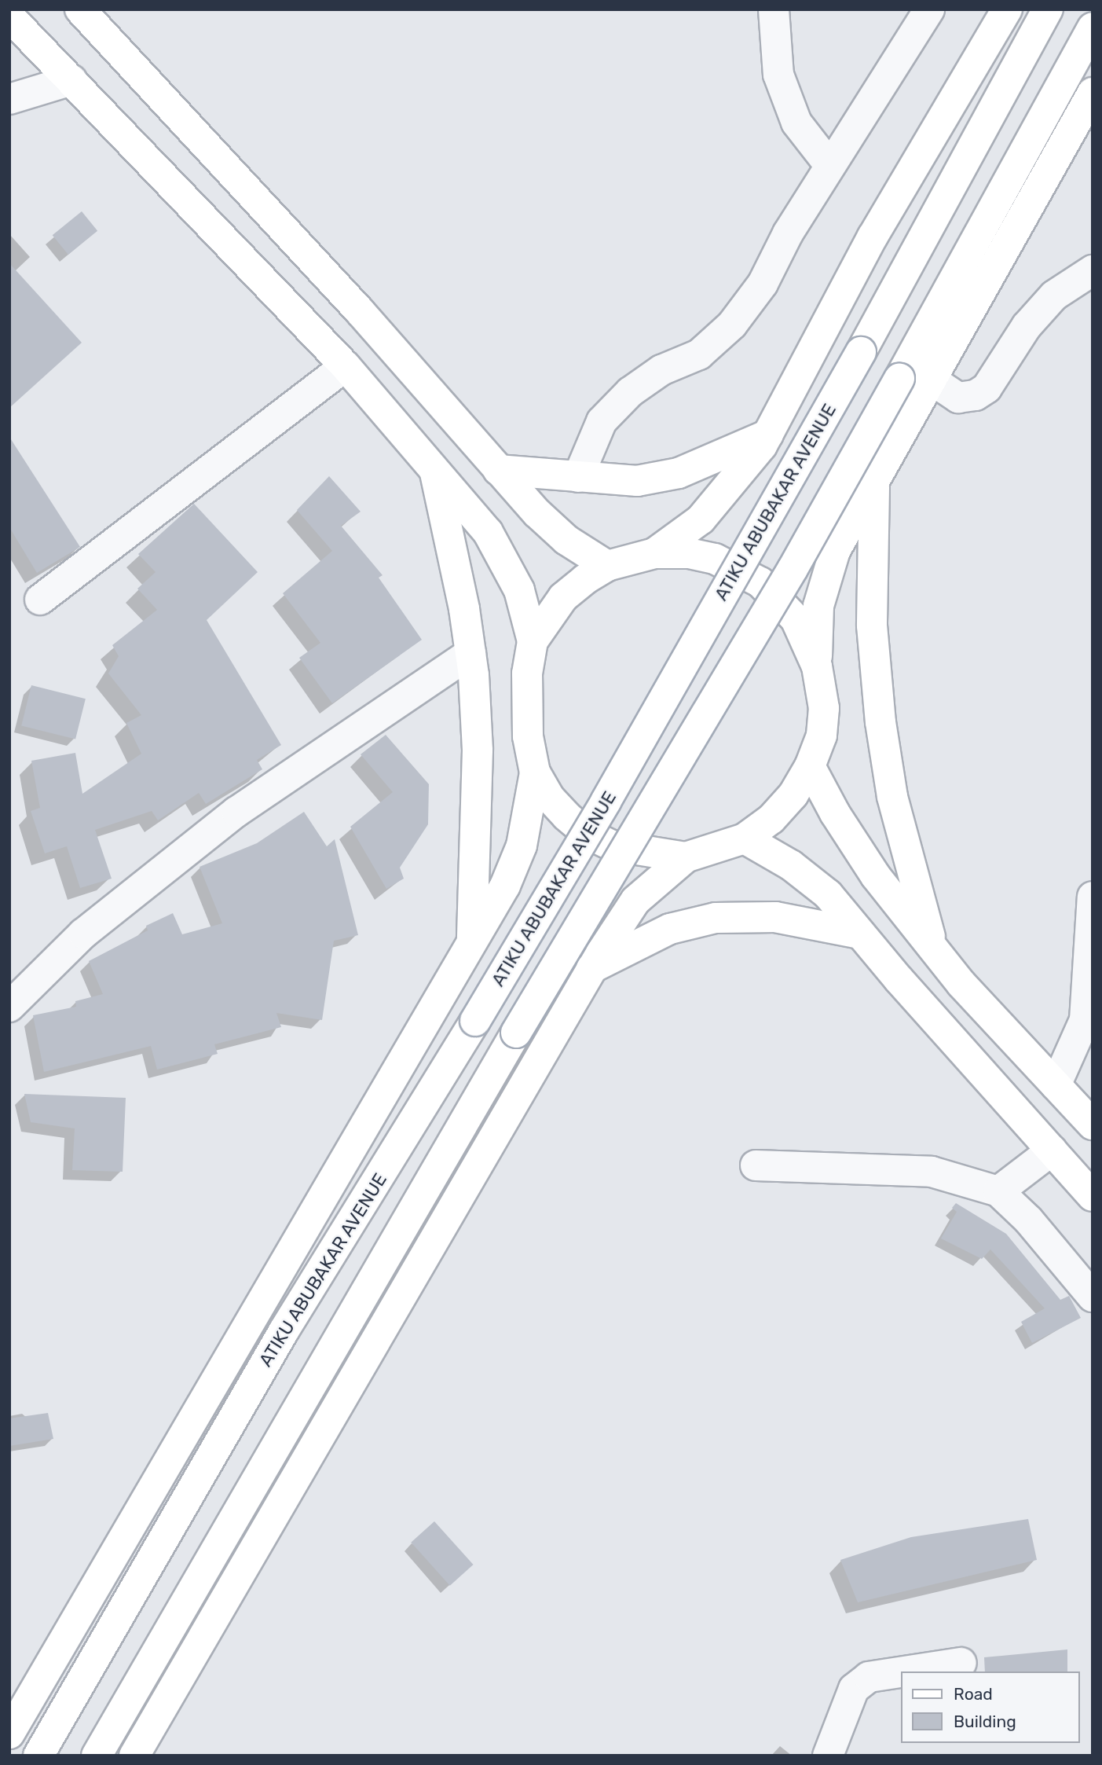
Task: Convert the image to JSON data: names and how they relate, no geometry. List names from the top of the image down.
{
  "streets": {
    "main road": ["ATIKU ABUBAKAR AVENUE"]
  },
  "legend": ["Road", "Building"]
}
